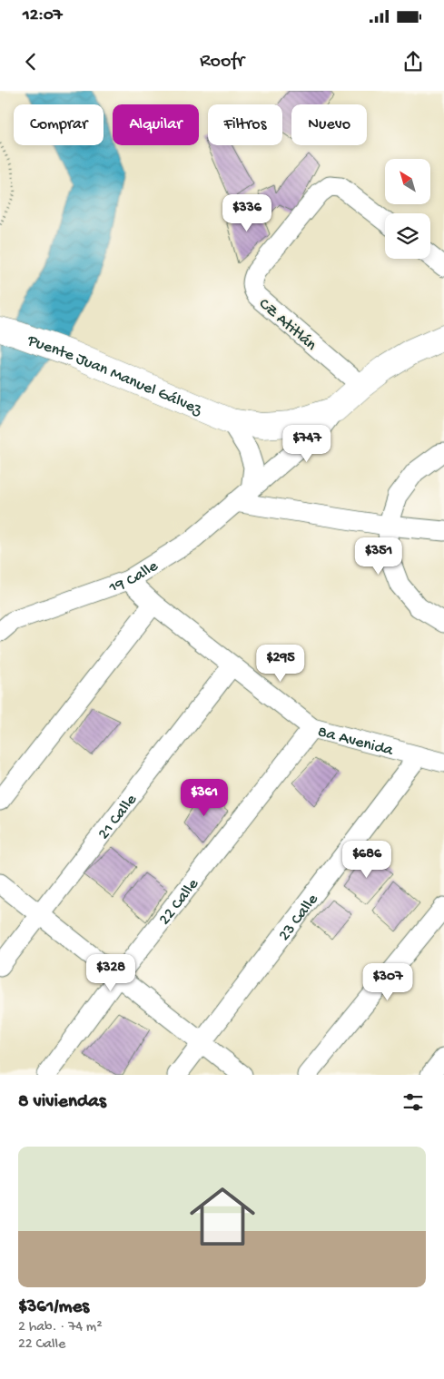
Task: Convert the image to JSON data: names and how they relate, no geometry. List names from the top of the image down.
{
  "streets": {
    "main road": ["Puente Juan Manuel Gálvez"],
    "street": [
      "CZ Atitlán",
      "19 Calle",
      "8a Avenida",
      "21 Calle",
      "22 Calle",
      "23 Calle"
    ]
  },
  "crossings": [
    ["Puente Juan Manuel Gálvez", "19 Calle"],
    ["19 Calle", "8a Avenida"],
    ["8a Avenida", "21 Calle"],
    ["8a Avenida", "22 Calle"],
    ["8a Avenida", "23 Calle"]
  ],
  "north": "top left",
  "page": {
    "status": "12:07",
    "header": "Roofr",
    "chip": [
      "Comprar",
      "Alquilar",
      "Filtros",
      "Nuevo"
    ],
    "price": [
      "$336",
      "$747",
      "$351",
      "$295",
      "$361",
      "$686",
      "$328",
      "$307"
    ],
    "heading": "8 viviendas",
    "list": [
      {
        "name": "$361/mes",
        "note": "2 hab. · 74 m² · 22 Calle"
      }
    ]
  }
}
